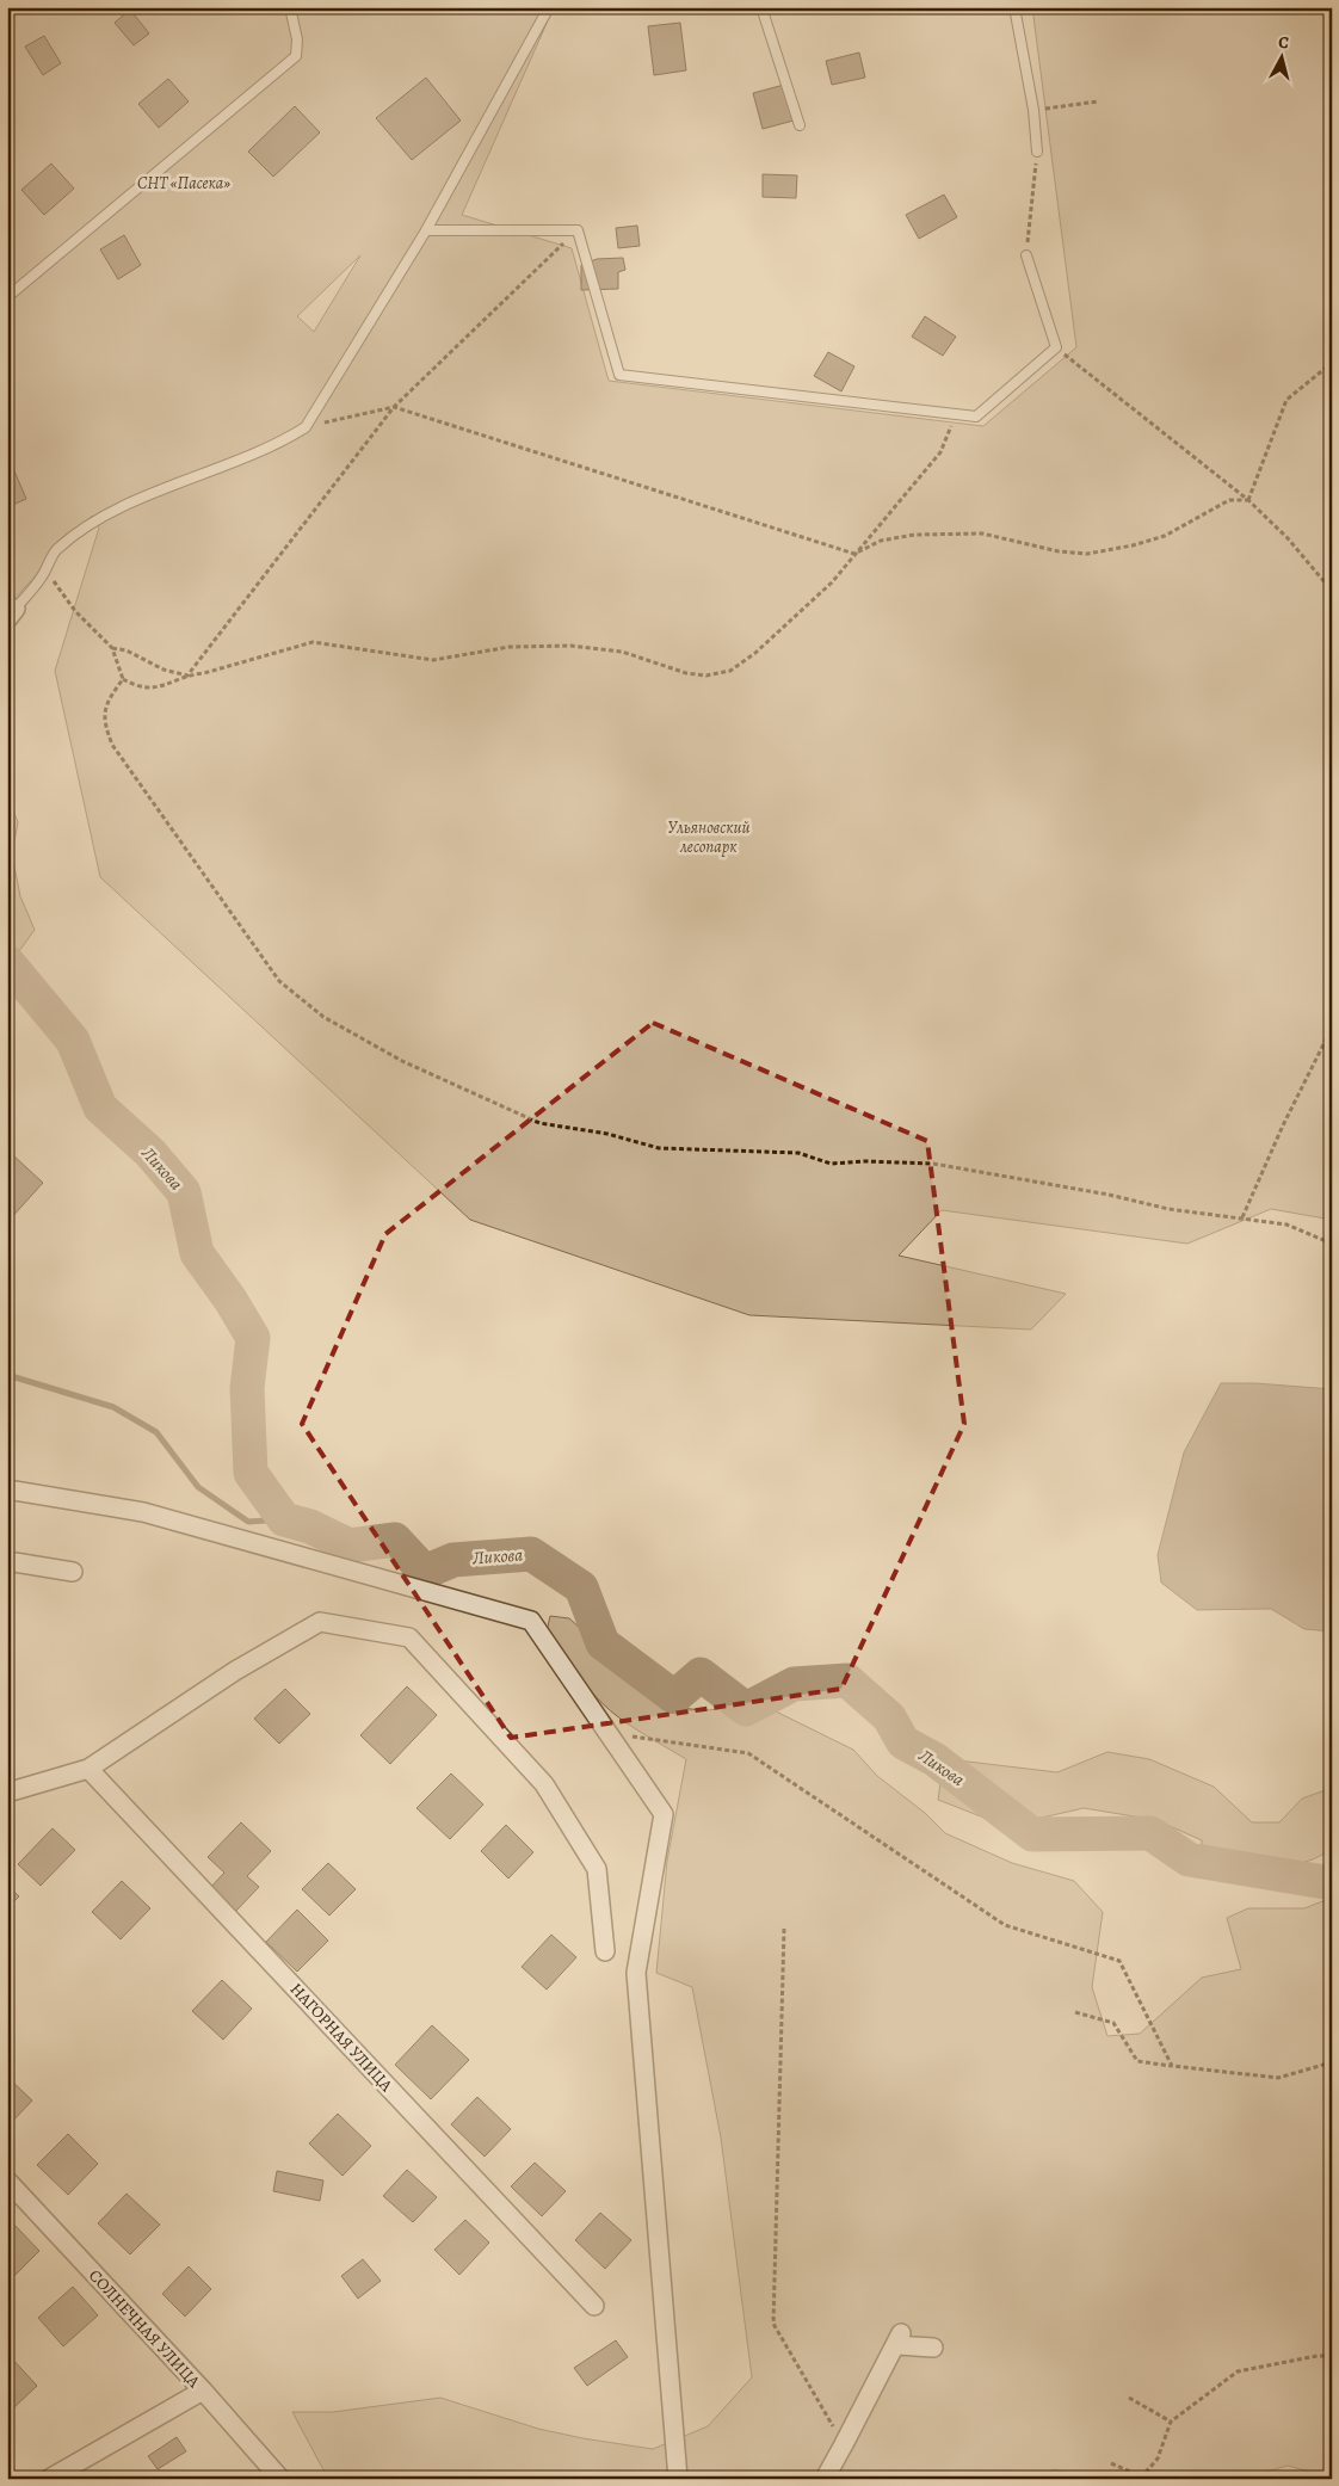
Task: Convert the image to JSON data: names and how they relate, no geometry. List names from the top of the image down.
{
  "streets": {
    "street": ["НАГОРНАЯ УЛИЦА", "СОЛНЕЧНАЯ УЛИЦА"]
  },
  "water": ["Ликова"],
  "parks": ["СНТ «Пасека»", "Ульяновский лесопарк"],
  "north": "top"
}
